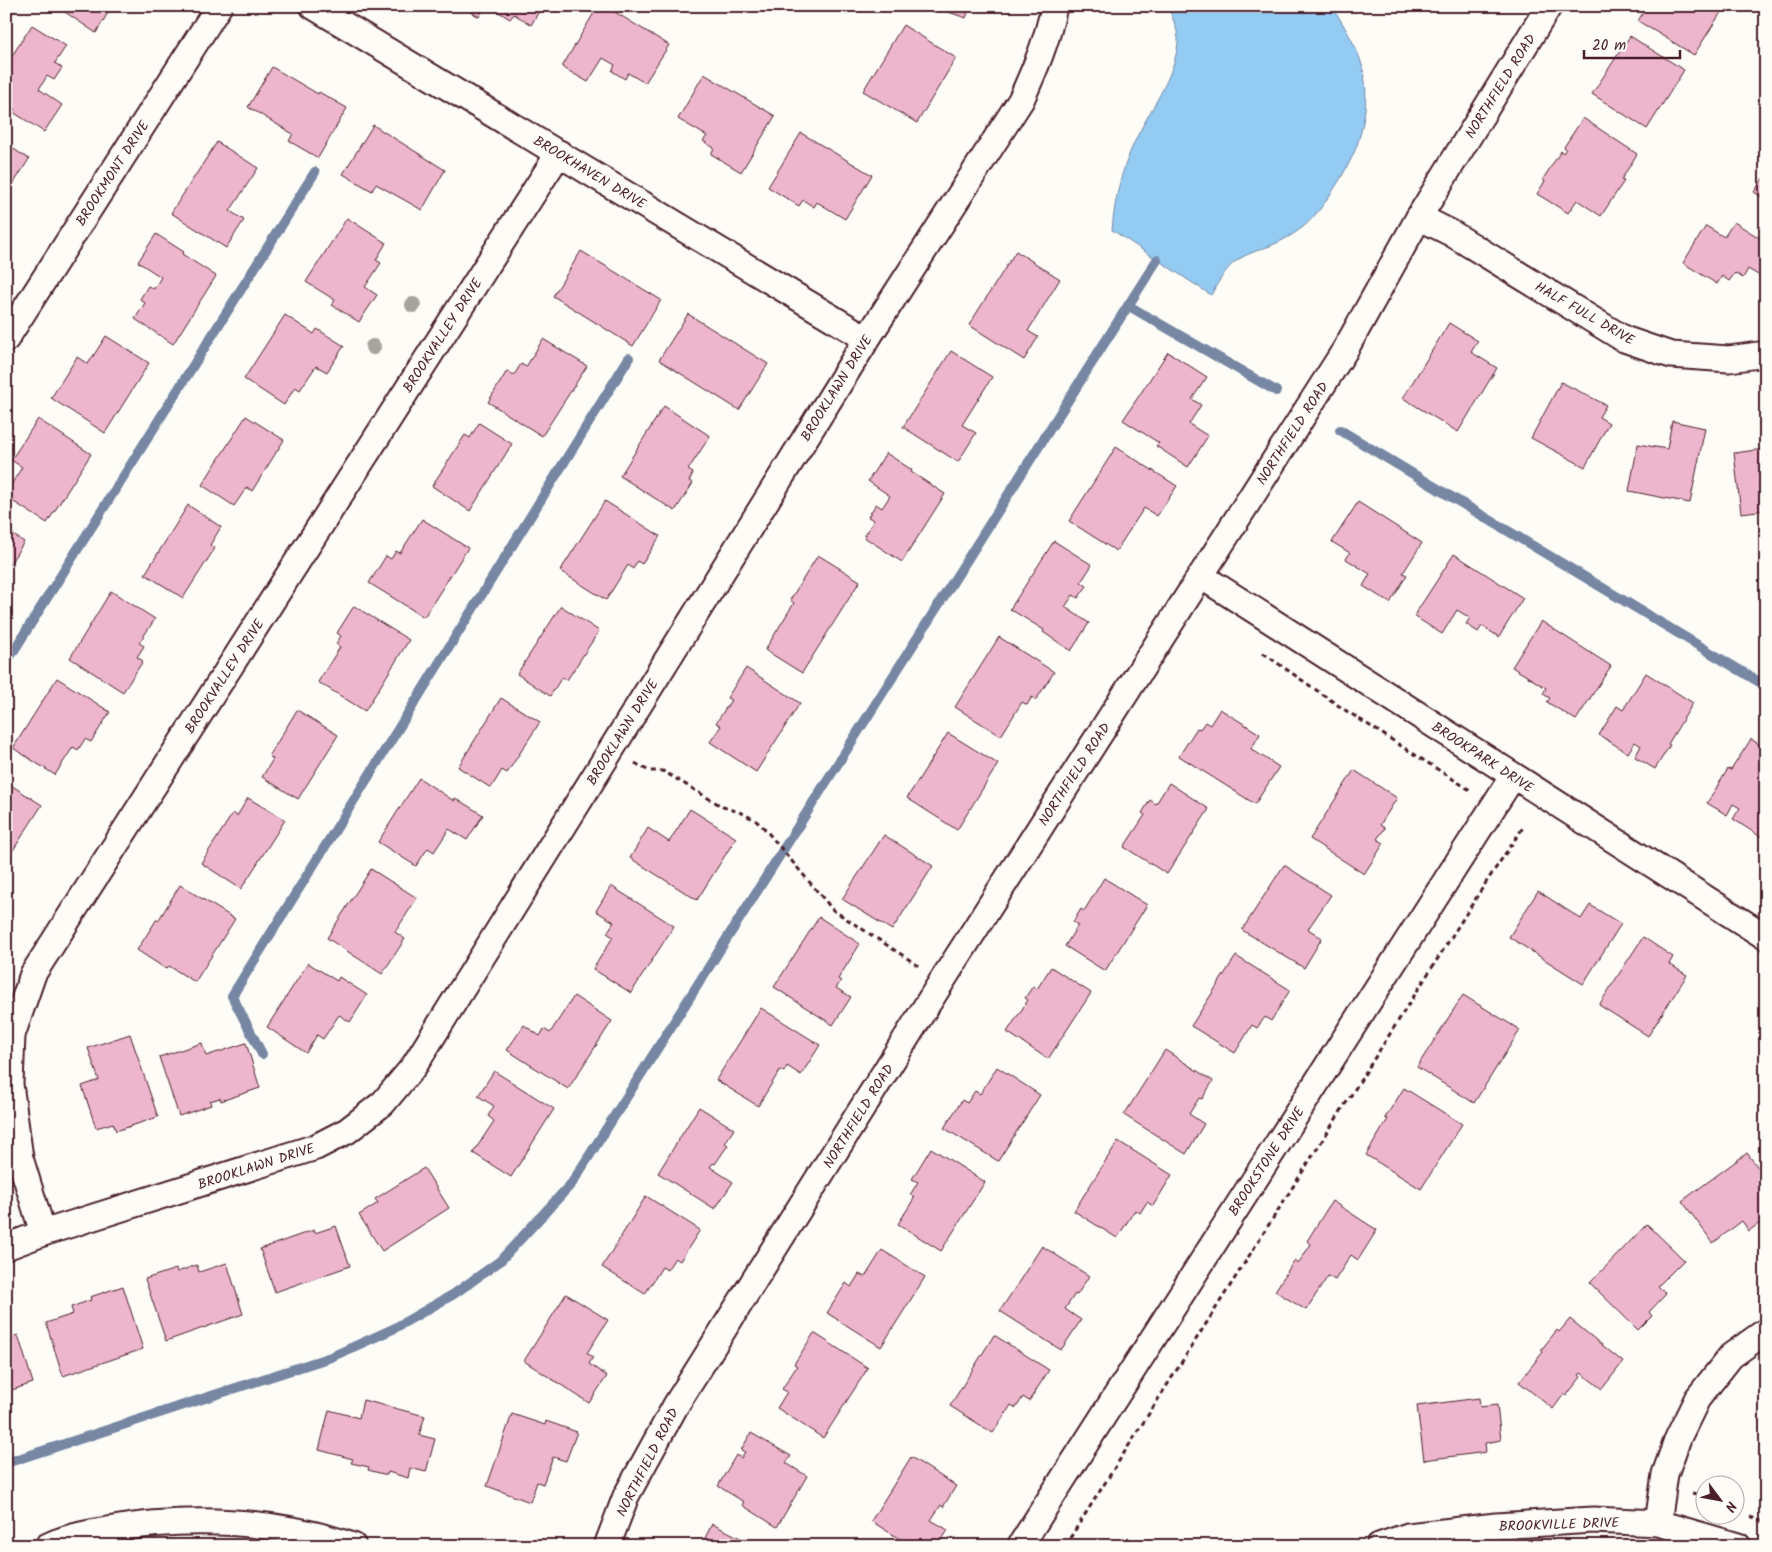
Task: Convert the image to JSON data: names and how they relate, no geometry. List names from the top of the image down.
{
  "streets": {
    "street": [
      "NORTHFIELD ROAD",
      "BROOKHAVEN DRIVE",
      "BROOKMONT DRIVE",
      "HALF FULL DRIVE",
      "BROOKVALLEY DRIVE",
      "BROOKLAWN DRIVE",
      "BROOKPARK DRIVE",
      "BROOKSTONE DRIVE",
      "BROOKVILLE DRIVE"
    ]
  },
  "crossings": [
    ["NORTHFIELD ROAD", "HALF FULL DRIVE"],
    ["NORTHFIELD ROAD", "BROOKPARK DRIVE"],
    ["BROOKHAVEN DRIVE", "BROOKVALLEY DRIVE"],
    ["BROOKHAVEN DRIVE", "BROOKLAWN DRIVE"],
    ["BROOKVALLEY DRIVE", "BROOKLAWN DRIVE"],
    ["BROOKPARK DRIVE", "BROOKSTONE DRIVE"]
  ],
  "scale_bar": "20 m",
  "north": "bottom right"
}
